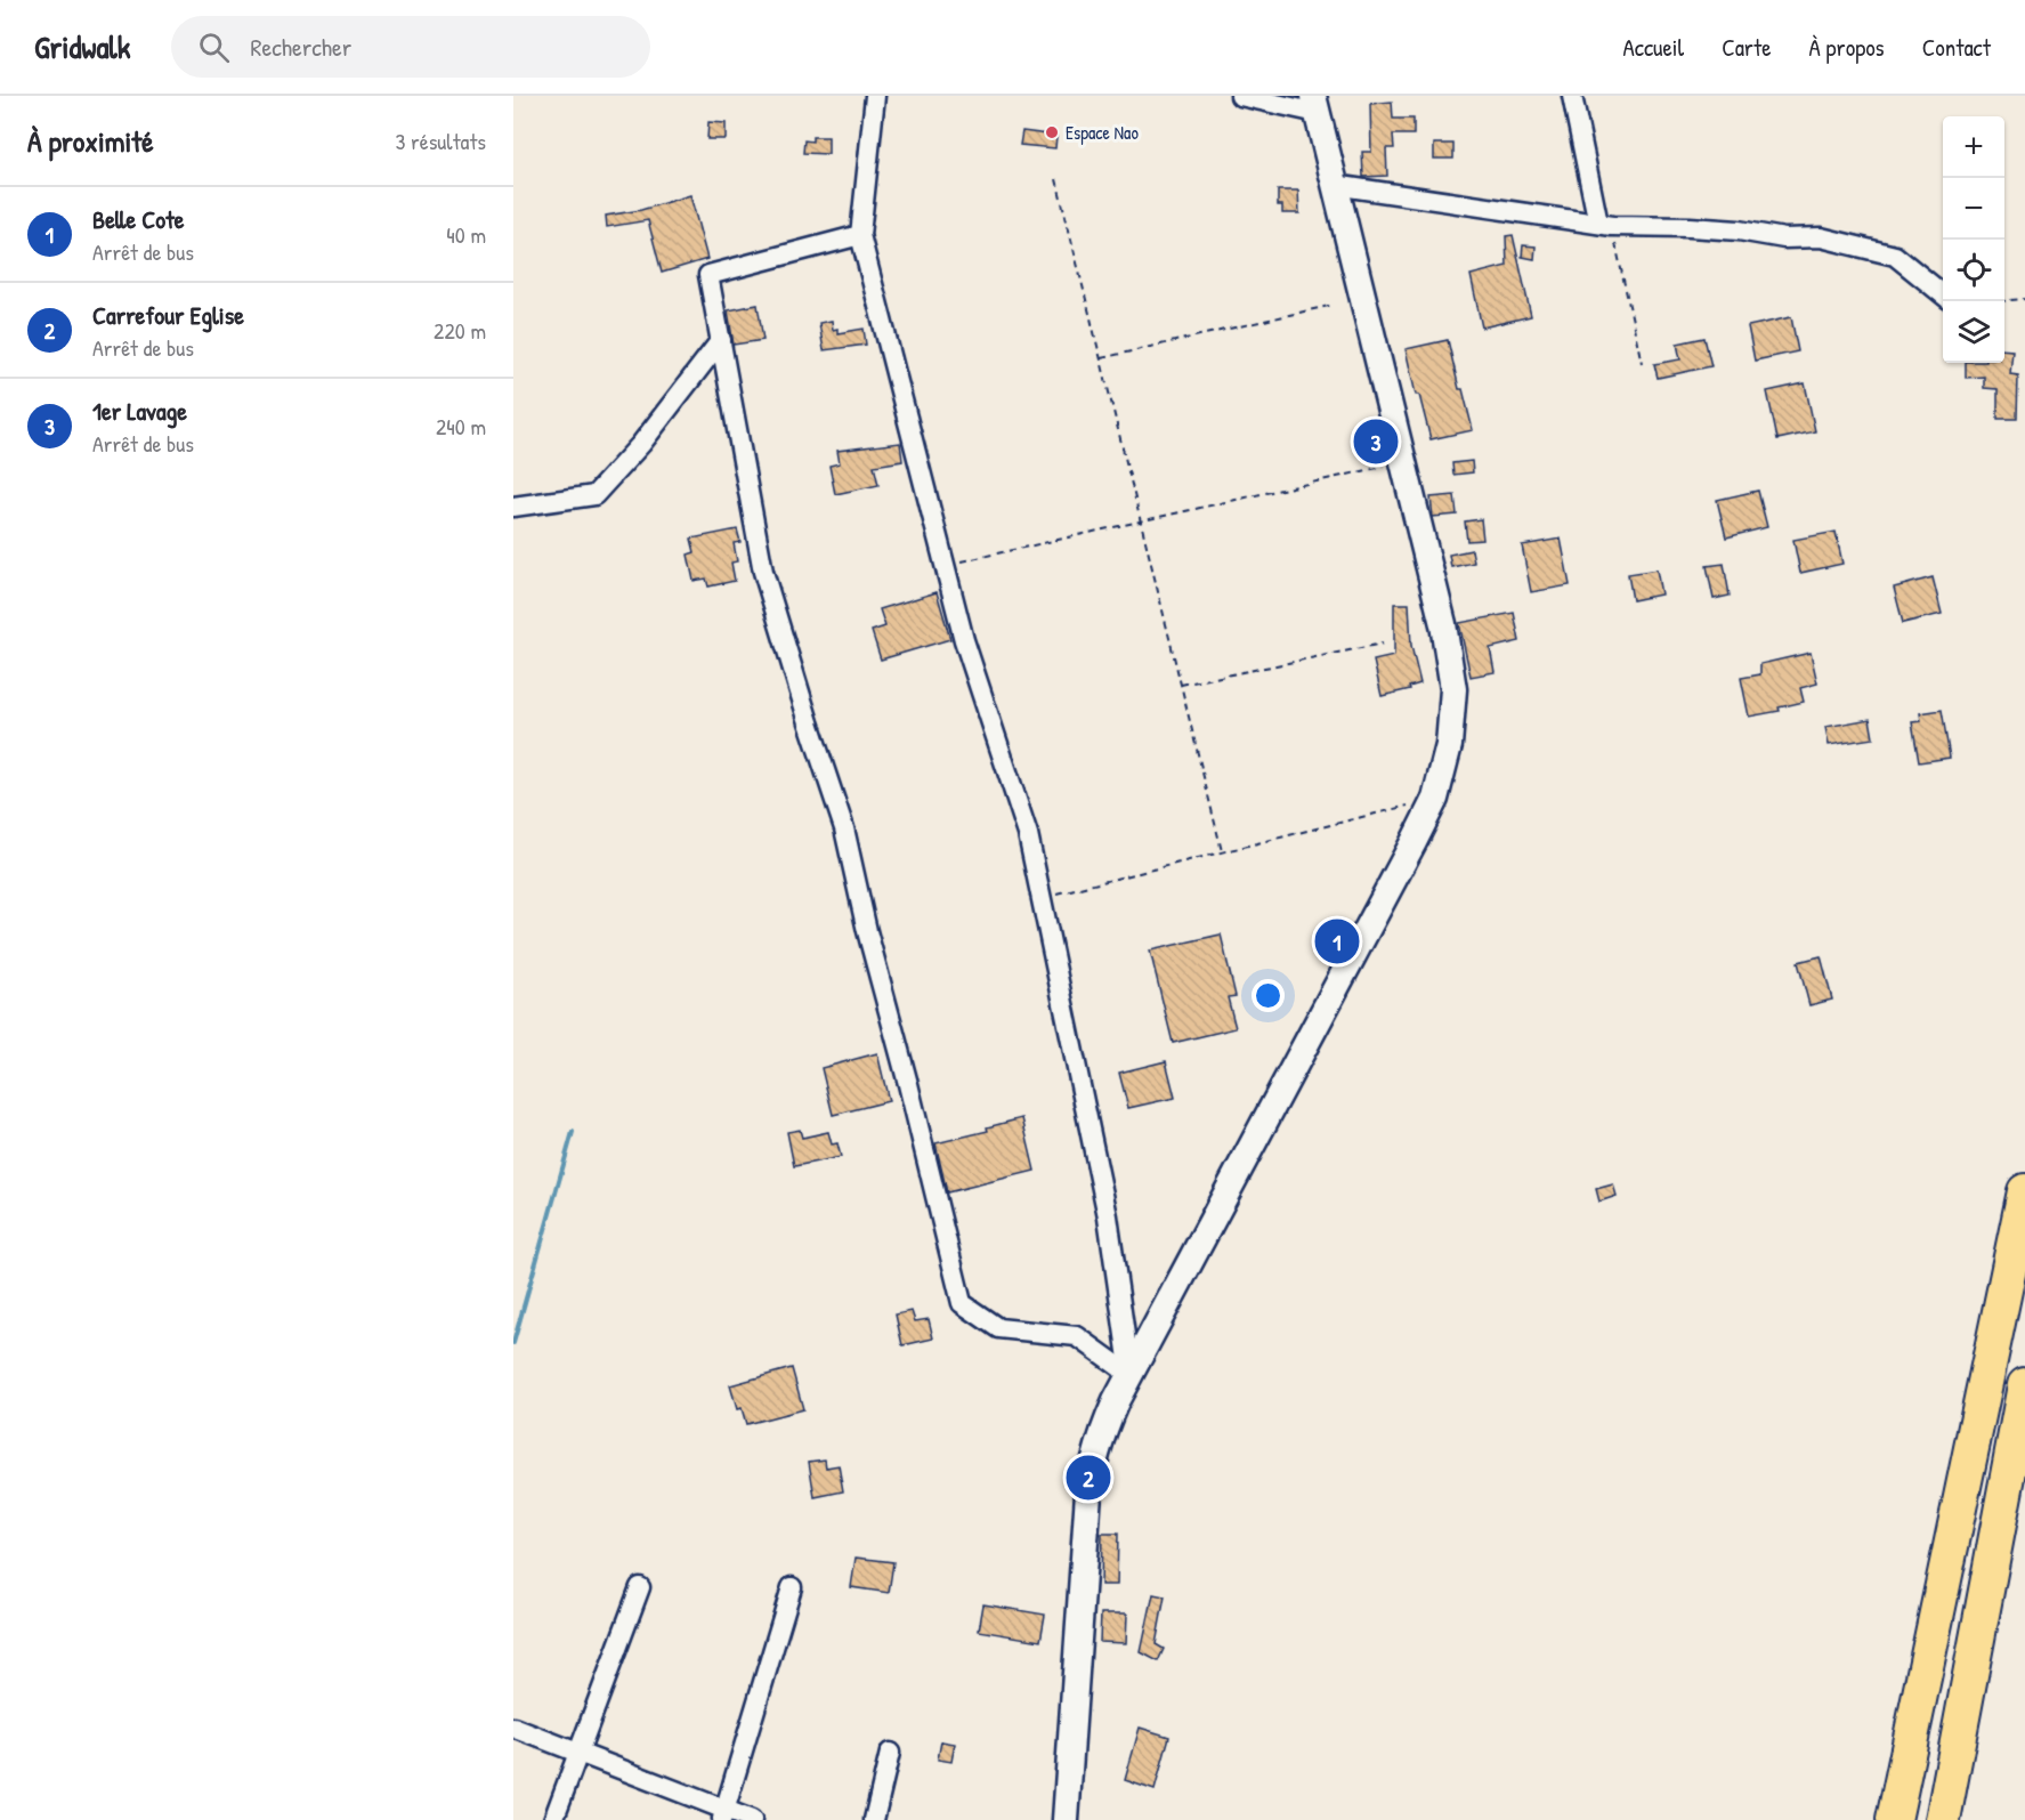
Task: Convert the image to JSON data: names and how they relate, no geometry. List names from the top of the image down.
{
  "places": ["Espace Nao"],
  "page": {
    "header": "Gridwalk",
    "search": "Rechercher",
    "nav": [
      "Accueil",
      "Carte",
      "À propos",
      "Contact"
    ],
    "heading": ["À proximité", "3 résultats"],
    "map_buttons": ["+", "−"],
    "list": [
      {
        "mark": "1",
        "name": "Belle Cote",
        "note": "Arrêt de bus",
        "value": "40 m"
      },
      {
        "mark": "2",
        "name": "Carrefour Eglise",
        "note": "Arrêt de bus",
        "value": "220 m"
      },
      {
        "mark": "3",
        "name": "1er Lavage",
        "note": "Arrêt de bus",
        "value": "240 m"
      }
    ],
    "pins": ["3", "1", "2"]
  }
}
